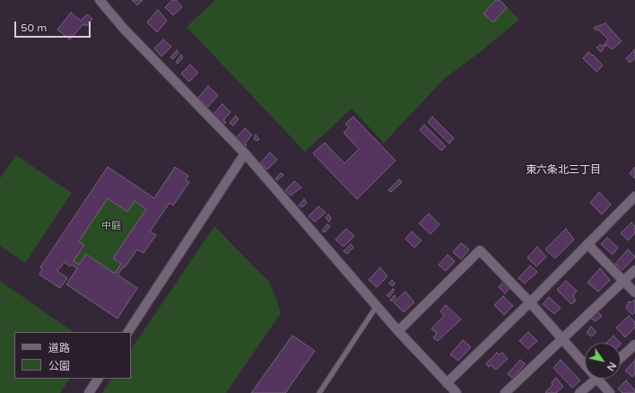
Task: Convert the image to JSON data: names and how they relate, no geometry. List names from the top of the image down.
{
  "districts": ["東六条北三丁目"],
  "parks": ["中庭"],
  "legend": ["道路", "公園"],
  "scale_bar": "50 m",
  "north": "bottom right"
}
